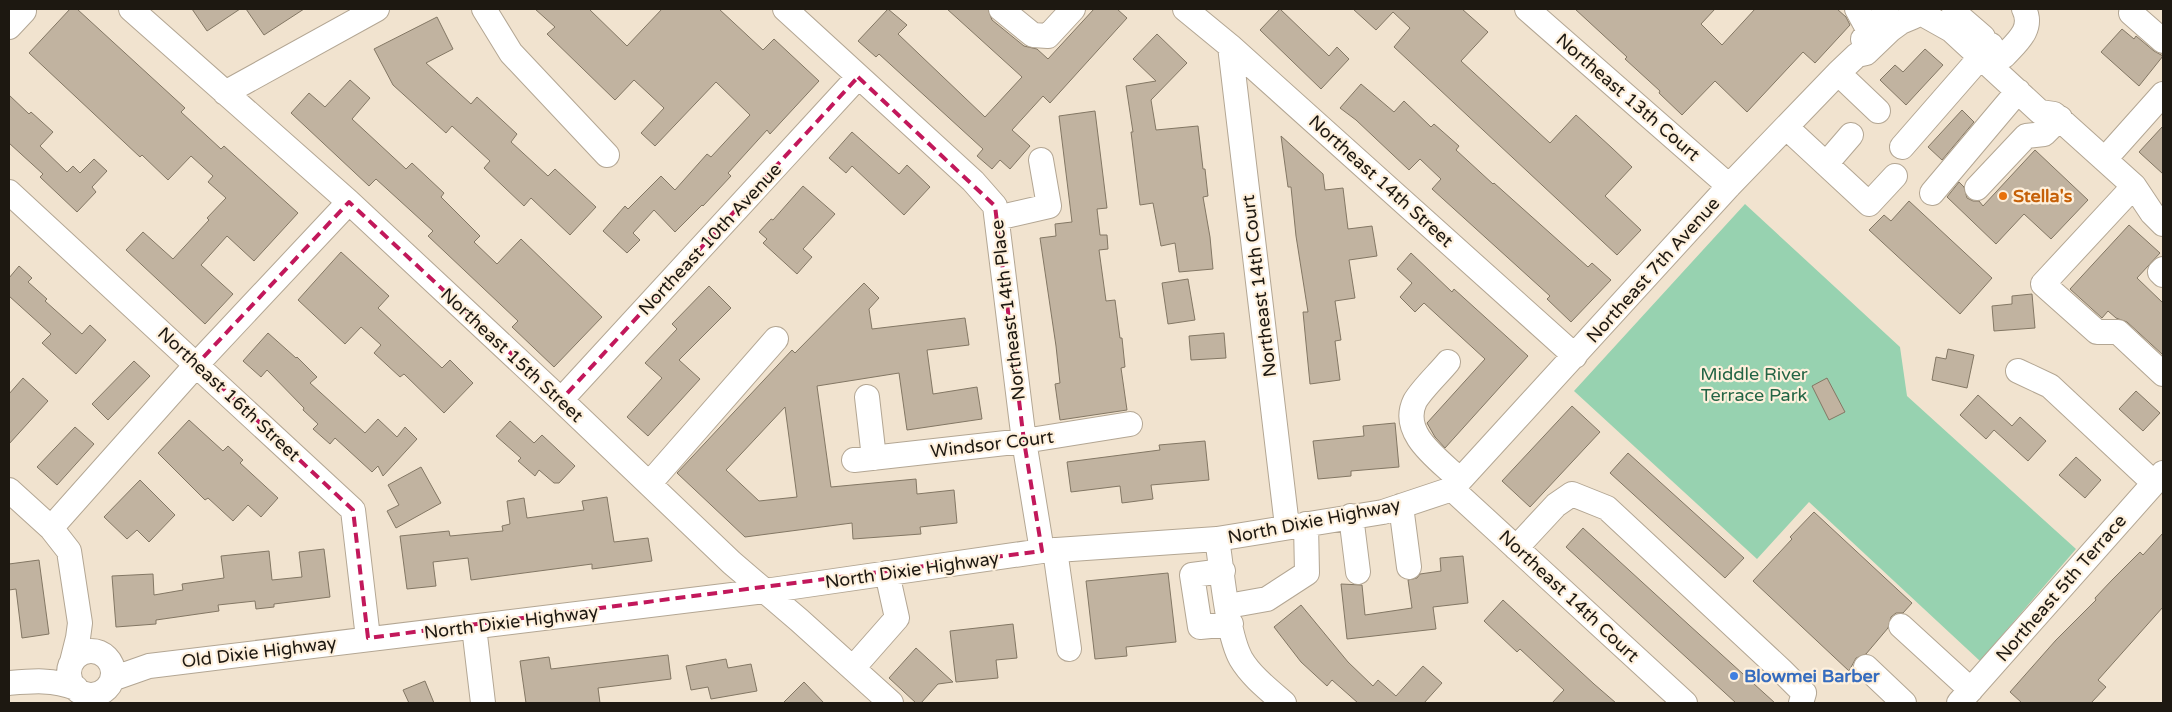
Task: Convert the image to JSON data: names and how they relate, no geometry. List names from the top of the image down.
{
  "streets": {
    "street": [
      "Northeast 13th Court",
      "Northeast 14th Street",
      "Northeast 10th Avenue",
      "Northeast 7th Avenue",
      "Northeast 14th Court",
      "Northeast 14th Place",
      "Northeast 15th Street",
      "Northeast 16th Street",
      "Windsor Court",
      "North Dixie Highway",
      "Northeast 5th Terrace",
      "Old Dixie Highway"
    ]
  },
  "crossings": [
    ["Northeast 13th Court", "Northeast 7th Avenue"],
    ["Northeast 14th Street", "Northeast 7th Avenue"],
    ["Northeast 14th Street", "Northeast 14th Court"],
    ["Northeast 10th Avenue", "Northeast 14th Place"],
    ["Northeast 10th Avenue", "Northeast 15th Street"],
    ["Northeast 7th Avenue", "Northeast 14th Court"],
    ["Northeast 7th Avenue", "North Dixie Highway"],
    ["Northeast 14th Court", "North Dixie Highway"],
    ["Northeast 14th Place", "Windsor Court"],
    ["Northeast 14th Place", "North Dixie Highway"],
    ["Northeast 15th Street", "North Dixie Highway"],
    ["Northeast 16th Street", "North Dixie Highway"],
    ["Northeast 16th Street", "Old Dixie Highway"],
    ["North Dixie Highway", "Old Dixie Highway"]
  ],
  "parks": ["Middle River Terrace Park"],
  "places": ["Stella's", "Blowmei Barber"]
}
